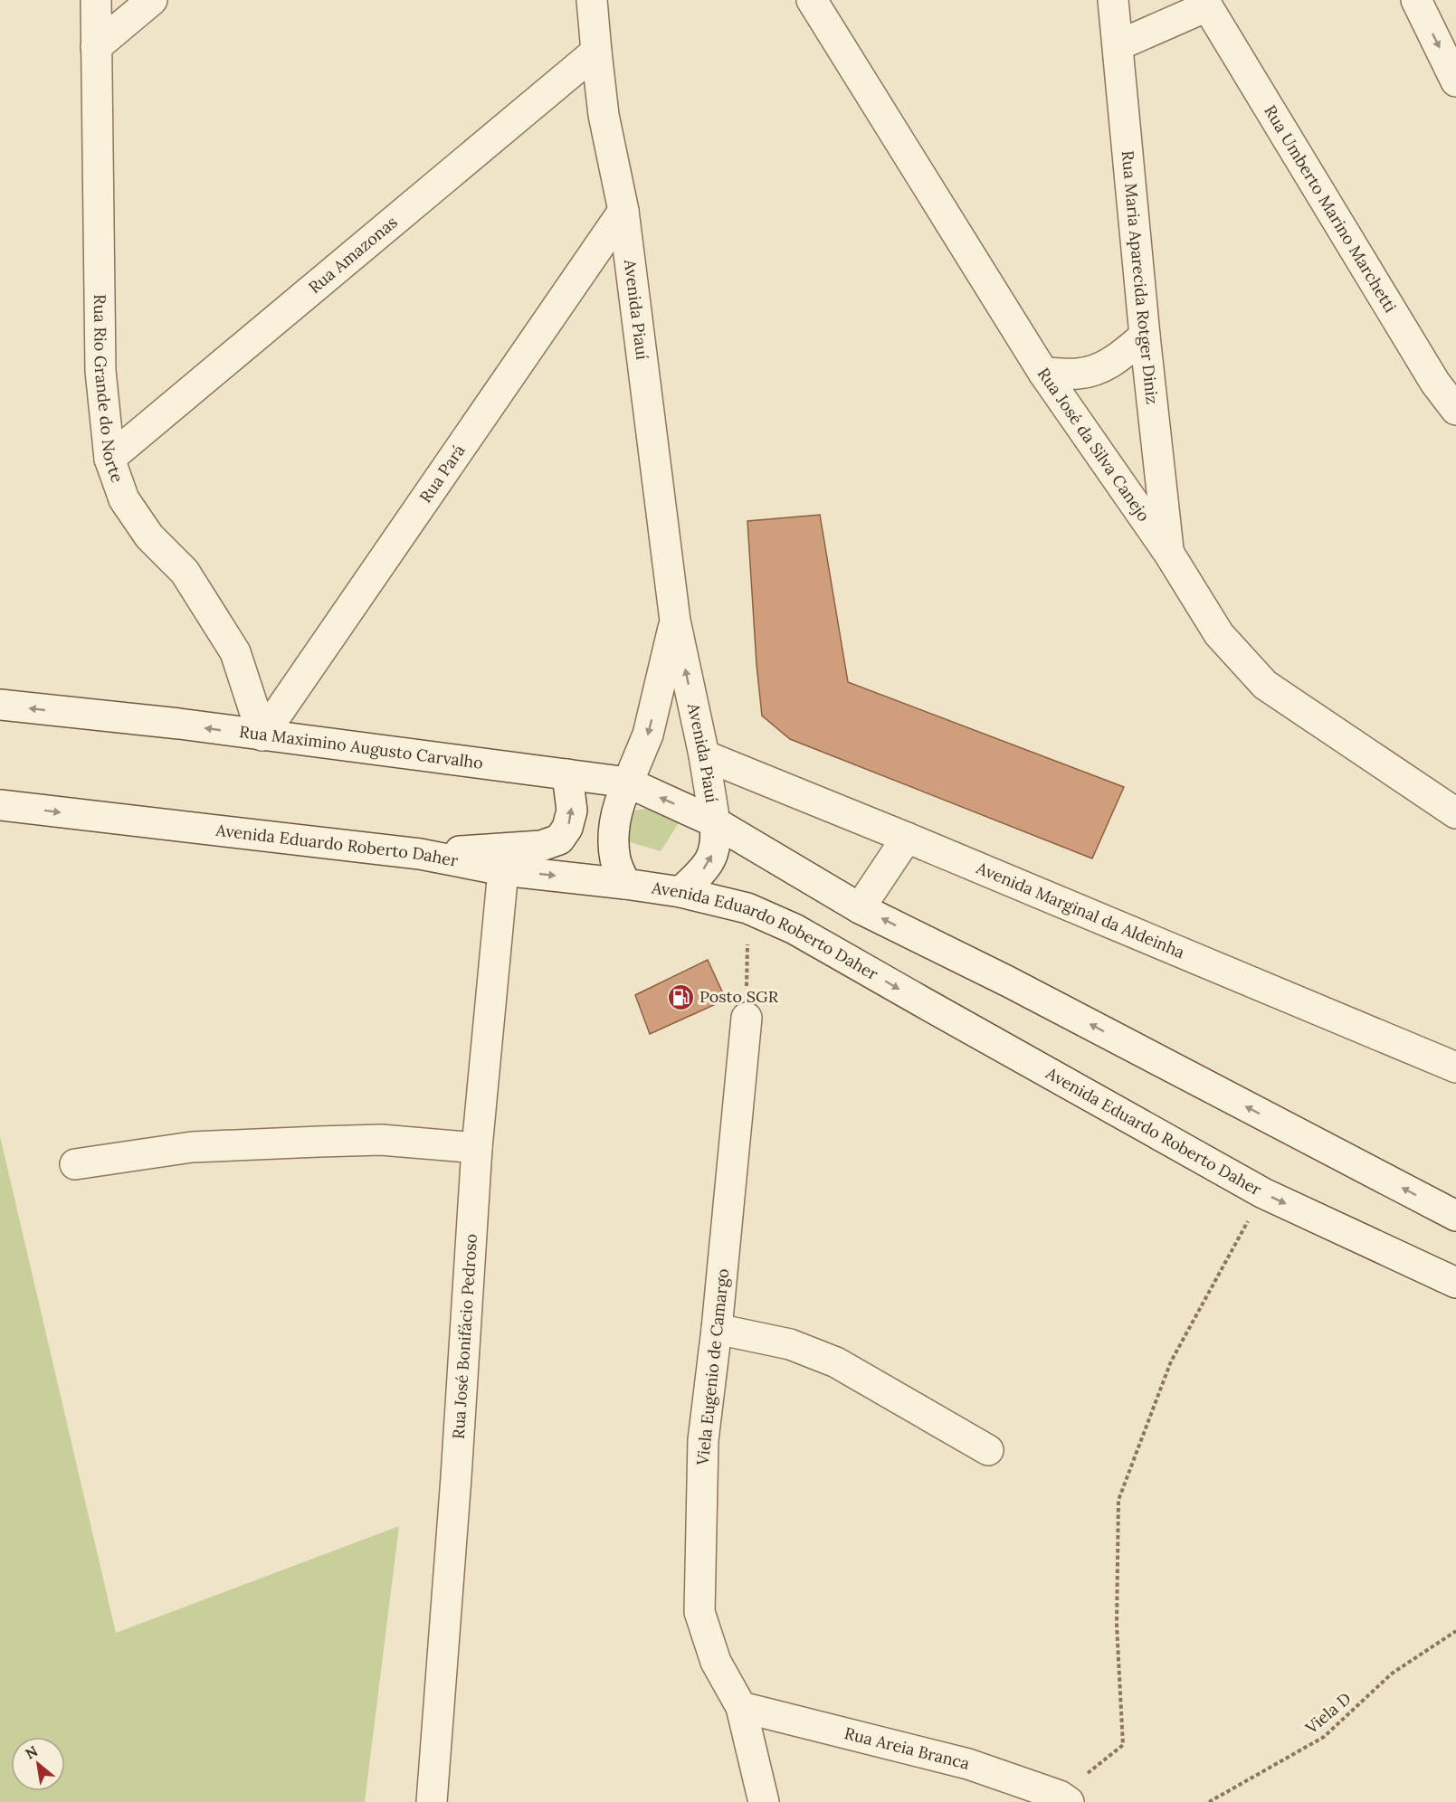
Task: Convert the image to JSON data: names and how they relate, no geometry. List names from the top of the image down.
{
  "streets": {
    "street": [
      "Rua Umberto Marino Marchetti",
      "Rua Amazonas",
      "Rua Maria Aparecida Rotger Diniz",
      "Avenida Piauí",
      "Rua Rio Grande do Norte",
      "Rua José da Silva Canejo",
      "Rua Pará",
      "Rua Maximino Augusto Carvalho",
      "Avenida Eduardo Roberto Daher",
      "Avenida Marginal da Aldeinha",
      "Rua José Bonifácio Pedroso",
      "Viela Eugenio de Camargo",
      "Rua Areia Branca"
    ],
    "path": ["Viela D"]
  },
  "crossings": [
    ["Rua Umberto Marino Marchetti", "Rua Maria Aparecida Rotger Diniz"],
    ["Rua Amazonas", "Avenida Piauí"],
    ["Rua Amazonas", "Rua Rio Grande do Norte"],
    ["Rua Maria Aparecida Rotger Diniz", "Rua José da Silva Canejo"],
    ["Avenida Piauí", "Rua Pará"],
    ["Avenida Piauí", "Rua Maximino Augusto Carvalho"],
    ["Avenida Piauí", "Avenida Eduardo Roberto Daher"],
    ["Avenida Piauí", "Avenida Marginal da Aldeinha"],
    ["Rua Rio Grande do Norte", "Rua Pará"],
    ["Rua Rio Grande do Norte", "Rua Maximino Augusto Carvalho"],
    ["Rua Pará", "Rua Maximino Augusto Carvalho"],
    ["Rua Maximino Augusto Carvalho", "Avenida Eduardo Roberto Daher"],
    ["Avenida Eduardo Roberto Daher", "Rua José Bonifácio Pedroso"],
    ["Viela Eugenio de Camargo", "Rua Areia Branca"]
  ],
  "one_way": ["Rua Maximino Augusto Carvalho"],
  "places": {
    "fuel station": ["Posto SGR"]
  },
  "north": "top left"
}
